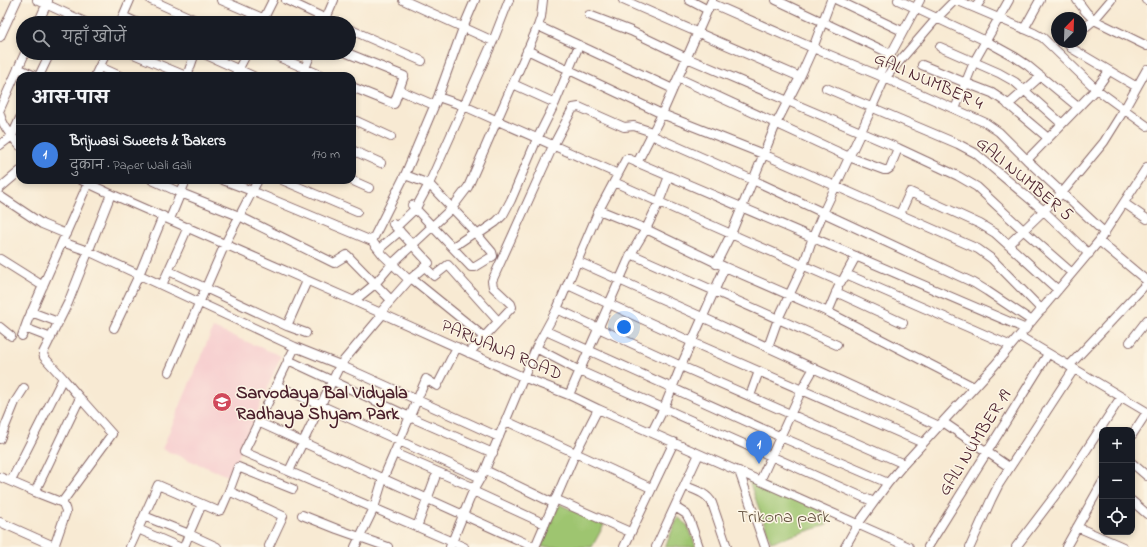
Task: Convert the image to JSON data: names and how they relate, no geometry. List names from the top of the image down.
{
  "streets": {
    "street": [
      "GALI NUMBER 4",
      "GALI NUMBER 5",
      "PARWANA ROAD",
      "GALI NUMBER 19"
    ]
  },
  "parks": ["Trikona park"],
  "places": {
    "school or university": ["Sarvodaya Bal Vidyala Radhaya Shyam Park"]
  },
  "north": "top right",
  "page": {
    "search": "यहाँ खोजें",
    "heading": "आस-पास",
    "list": [
      {
        "mark": "1",
        "name": "Brijwasi Sweets & Bakers",
        "note": "दुकान · Paper Wali Gali",
        "value": "170 m"
      }
    ],
    "map_buttons": ["+", "−"],
    "pins": "1"
  }
}
